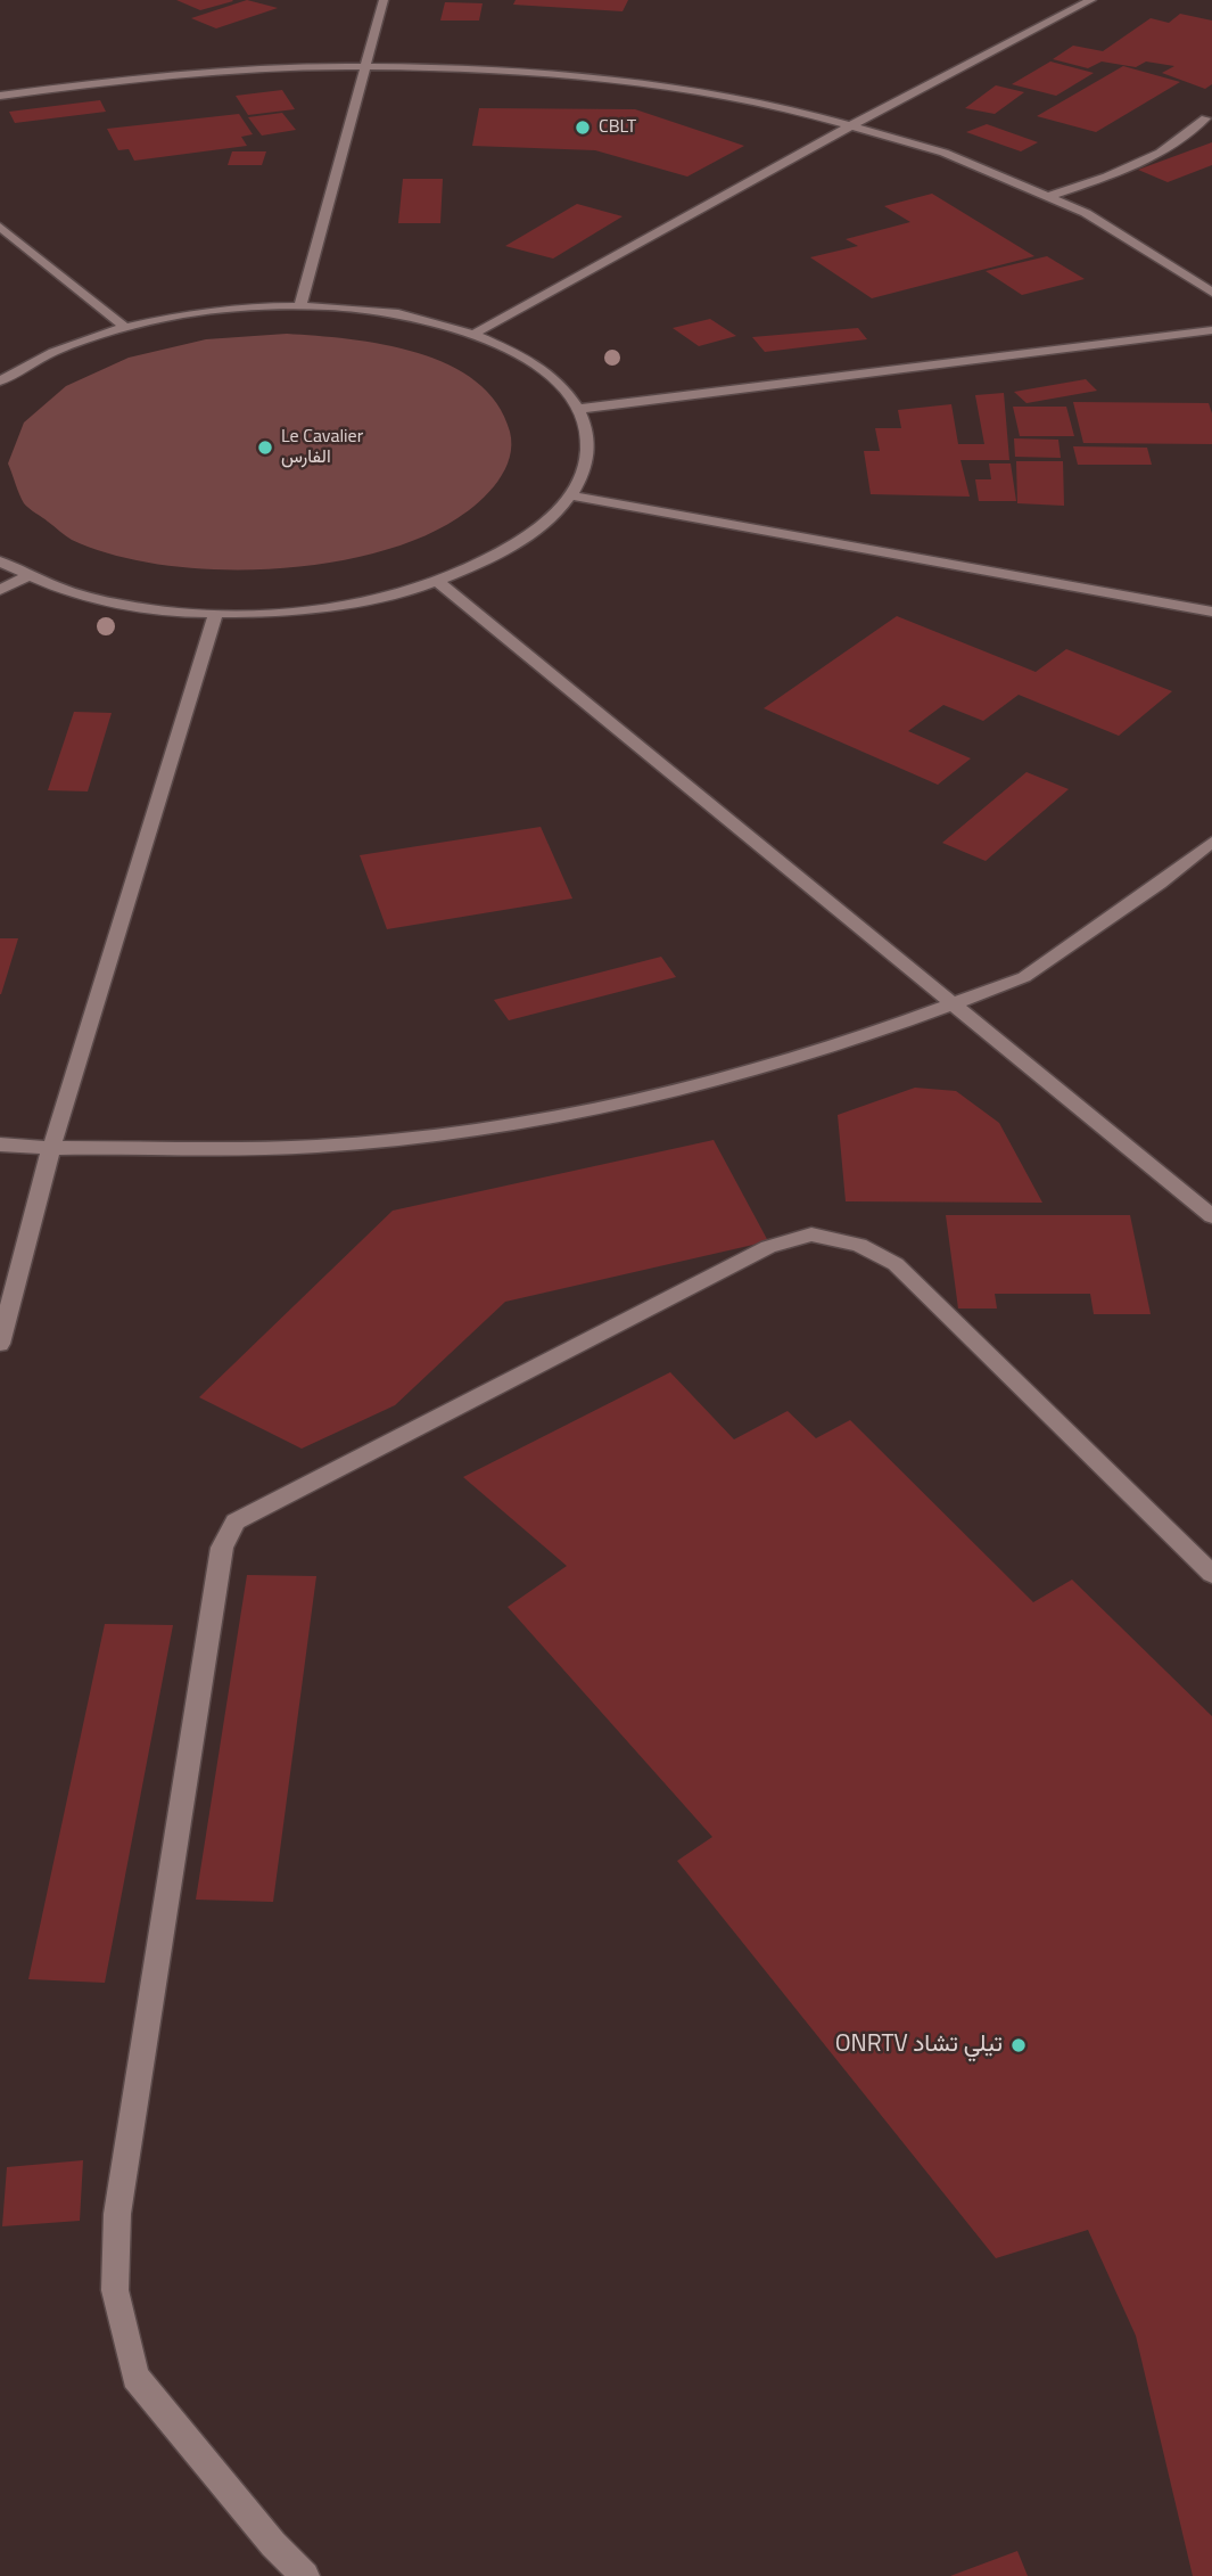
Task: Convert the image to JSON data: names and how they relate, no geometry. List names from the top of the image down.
{
  "places": ["CBLT", "Le Cavalier الفارس", "ONRTV تيلي تشاد"]
}
